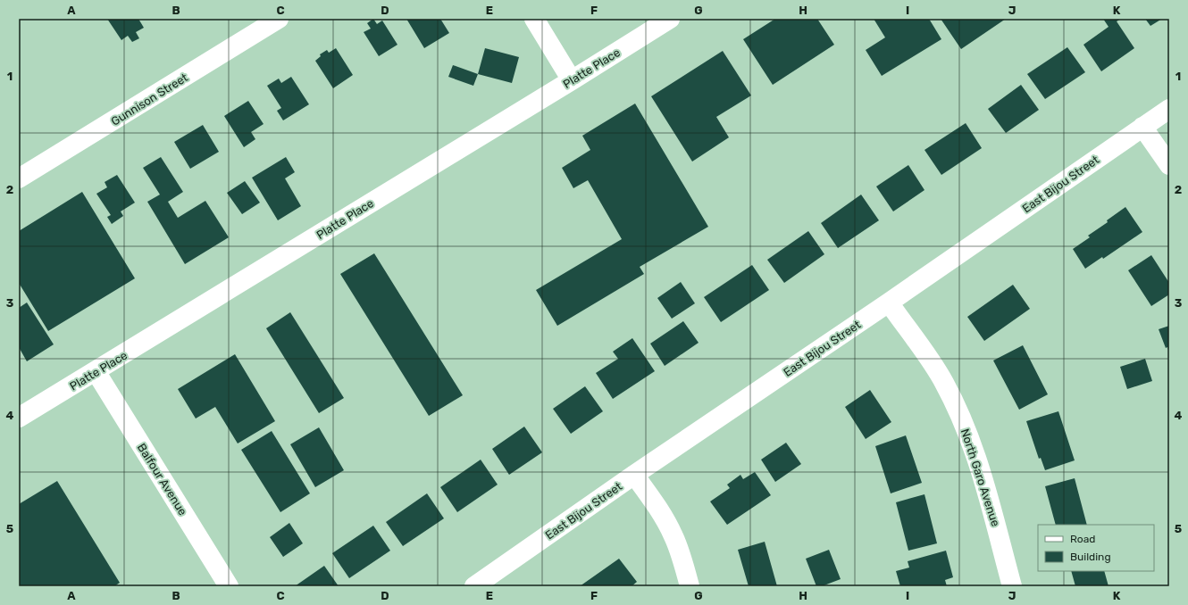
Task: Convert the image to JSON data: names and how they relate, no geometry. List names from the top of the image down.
{
  "streets": {
    "street": [
      "Platte Place",
      "Gunnison Street",
      "East Bijou Street",
      "North Garo Avenue",
      "Balfour Avenue"
    ]
  },
  "crossings": [
    ["Platte Place", "Balfour Avenue"],
    ["East Bijou Street", "North Garo Avenue"]
  ],
  "legend": ["Road", "Building"],
  "grid": {
    "columns": [
      "A",
      "B",
      "C",
      "D",
      "E",
      "F",
      "G",
      "H",
      "I",
      "J",
      "K"
    ],
    "rows": [
      "1",
      "2",
      "3",
      "4",
      "5"
    ]
  }
}
